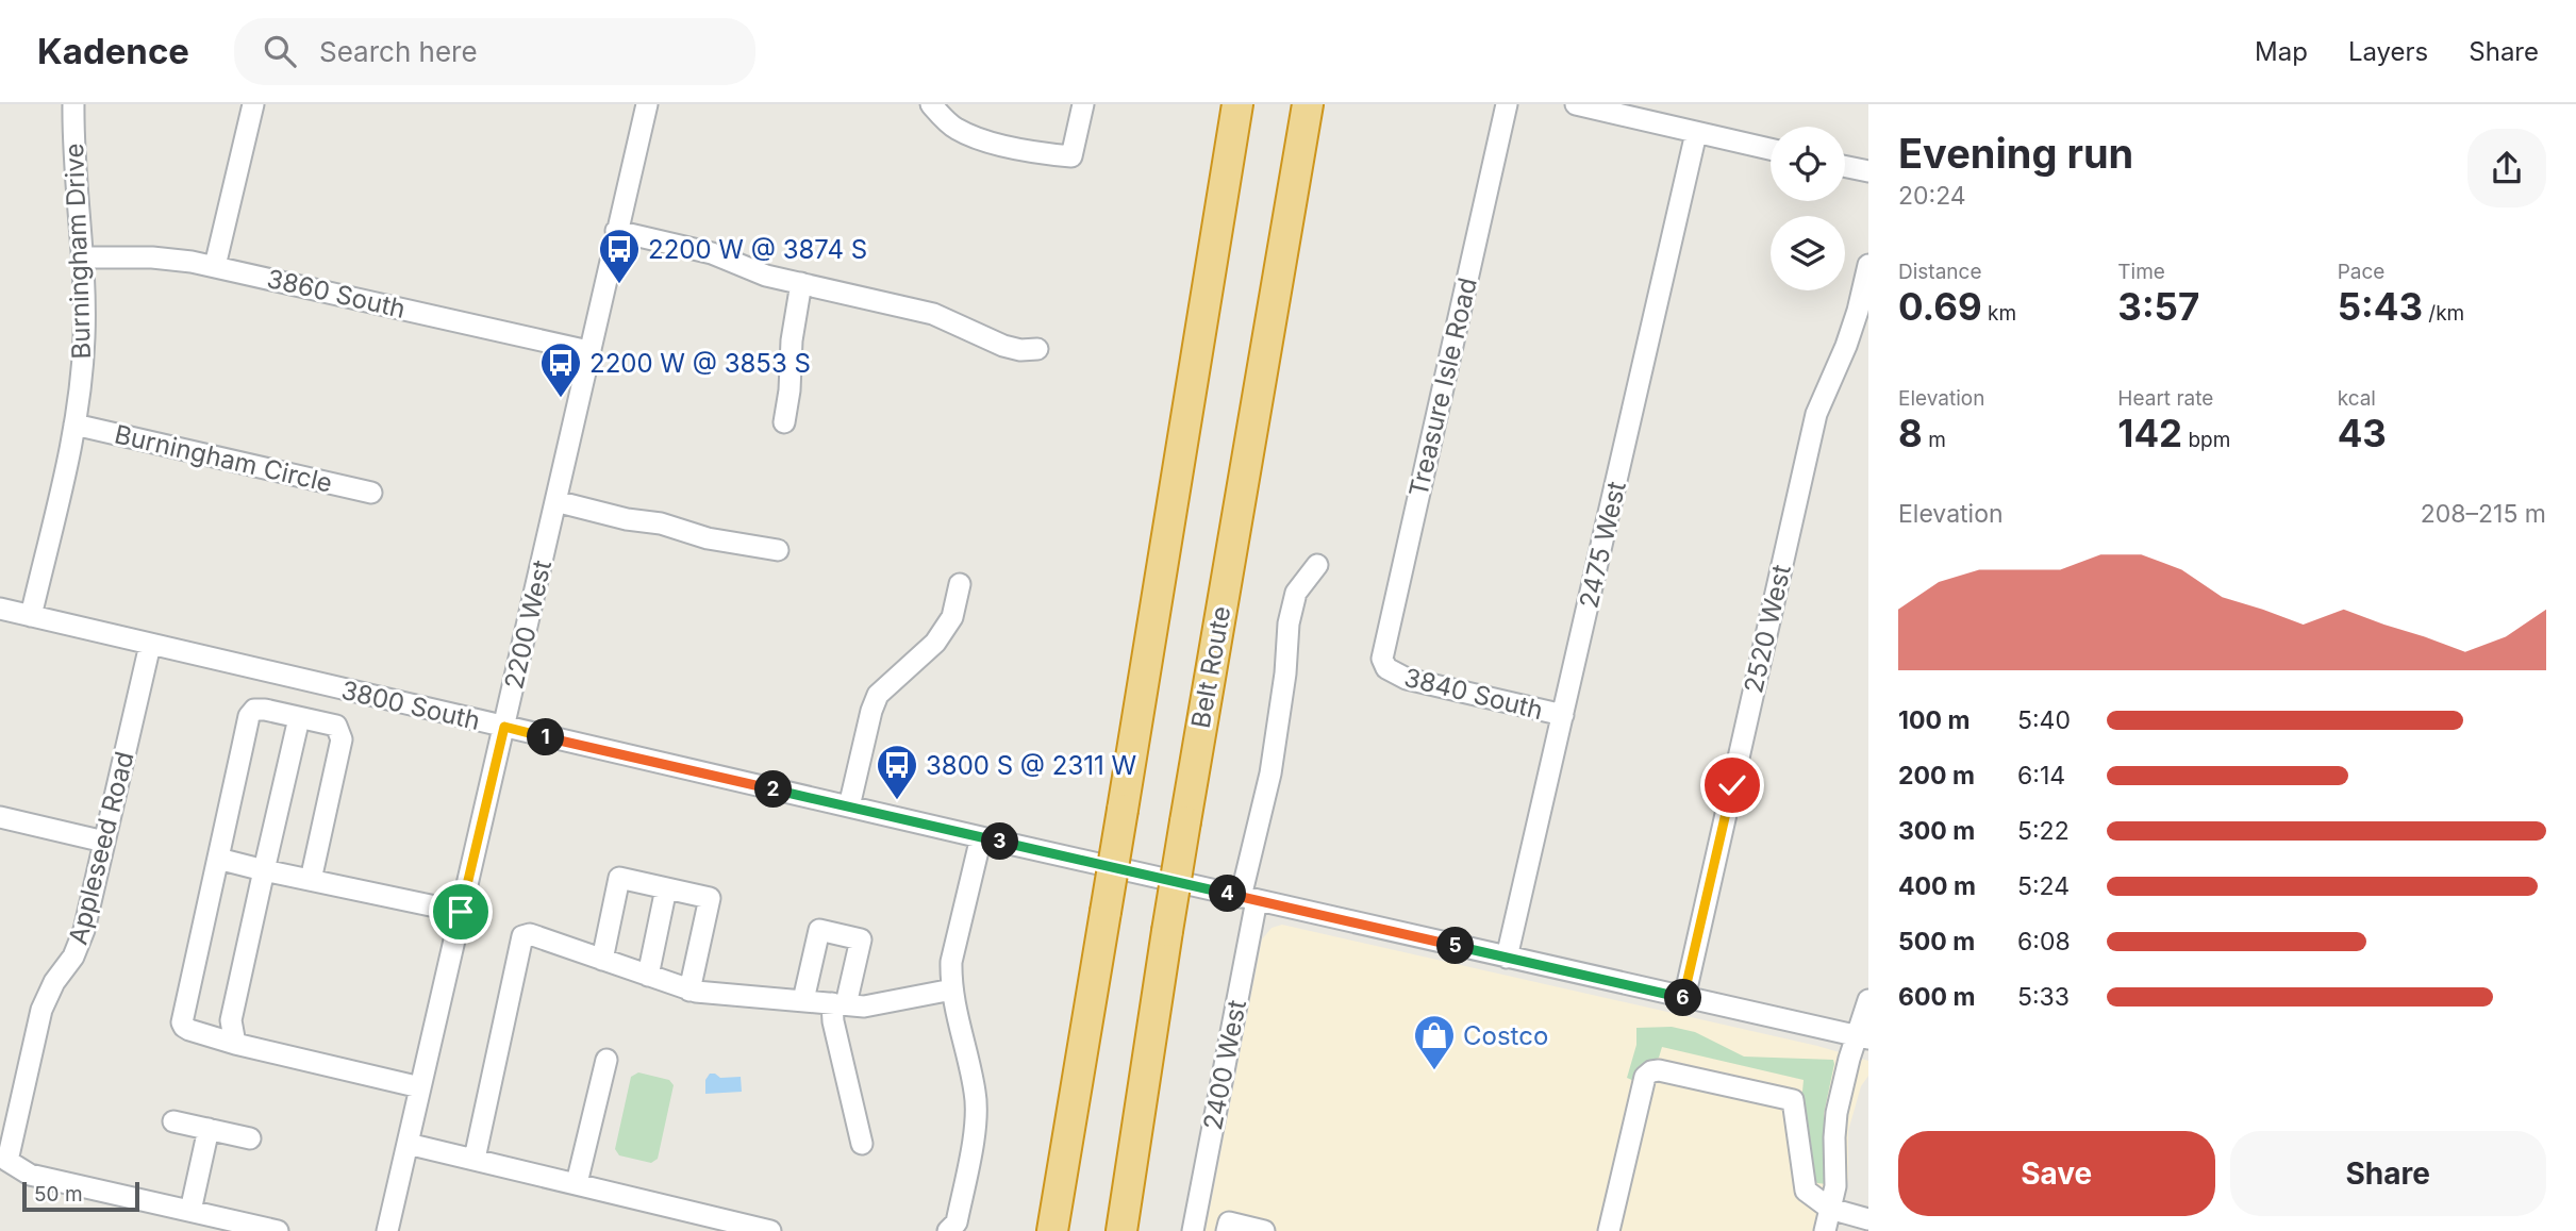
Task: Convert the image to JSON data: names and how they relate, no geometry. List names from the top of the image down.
{
  "streets": {
    "highway": ["Belt Route"],
    "street": [
      "Burningham Drive",
      "3860 South",
      "Treasure Isle Road",
      "Burningham Circle",
      "2475 West",
      "2200 West",
      "2520 West",
      "3840 South",
      "3800 South",
      "Appleseed Road",
      "2400 West"
    ]
  },
  "crossings": [
    ["Burningham Drive", "3860 South"],
    ["Burningham Drive", "Burningham Circle"],
    ["Burningham Drive", "3800 South"],
    ["3860 South", "2200 West"],
    ["Treasure Isle Road", "3840 South"],
    ["2475 West", "3840 South"],
    ["2475 West", "3800 South"],
    ["2200 West", "3800 South"],
    ["2520 West", "3800 South"],
    ["3800 South", "Appleseed Road"],
    ["3800 South", "2400 West"]
  ],
  "places": {
    "bus stop": ["2200 W @ 3874 S", "2200 W @ 3853 S", "3800 S @ 2311 W"],
    "shop": ["Costco"]
  },
  "scale_bar": "50 m",
  "page": {
    "header": "Kadence",
    "search": "Search here",
    "nav": ["Map", "Layers", "Share"],
    "heading": ["Evening run", "20:24"],
    "stats": [
      ["Distance", "0.69 km"],
      ["Time", "3:57"],
      ["Pace", "5:43 /km"],
      ["Elevation", "8 m"],
      ["Heart rate", "142 bpm"],
      ["kcal", "43"]
    ],
    "chart": ["Elevation", "208–215 m"],
    "list": [
      {
        "name": "100 m",
        "note": "5:40"
      },
      {
        "name": "200 m",
        "note": "6:14"
      },
      {
        "name": "300 m",
        "note": "5:22"
      },
      {
        "name": "400 m",
        "note": "5:24"
      },
      {
        "name": "500 m",
        "note": "6:08"
      },
      {
        "name": "600 m",
        "note": "5:33"
      }
    ],
    "pins": [
      "1",
      "2",
      "3",
      "4",
      "5",
      "6"
    ],
    "buttons": ["Save", "Share"],
    "scale": "50 m"
  }
}
